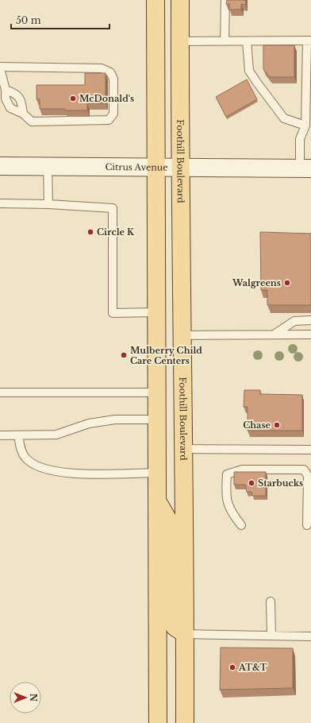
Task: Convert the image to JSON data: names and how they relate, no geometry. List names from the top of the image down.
{
  "streets": {
    "main road": ["Foothill Boulevard", "Citrus Avenue"]
  },
  "crossings": [
    ["Foothill Boulevard", "Citrus Avenue"]
  ],
  "places": [
    "McDonald's",
    "Circle K",
    "Walgreens",
    "Mulberry Child Care Centers",
    "Chase",
    "Starbucks",
    "AT&T"
  ],
  "scale_bar": "50 m",
  "north": "right"
}
